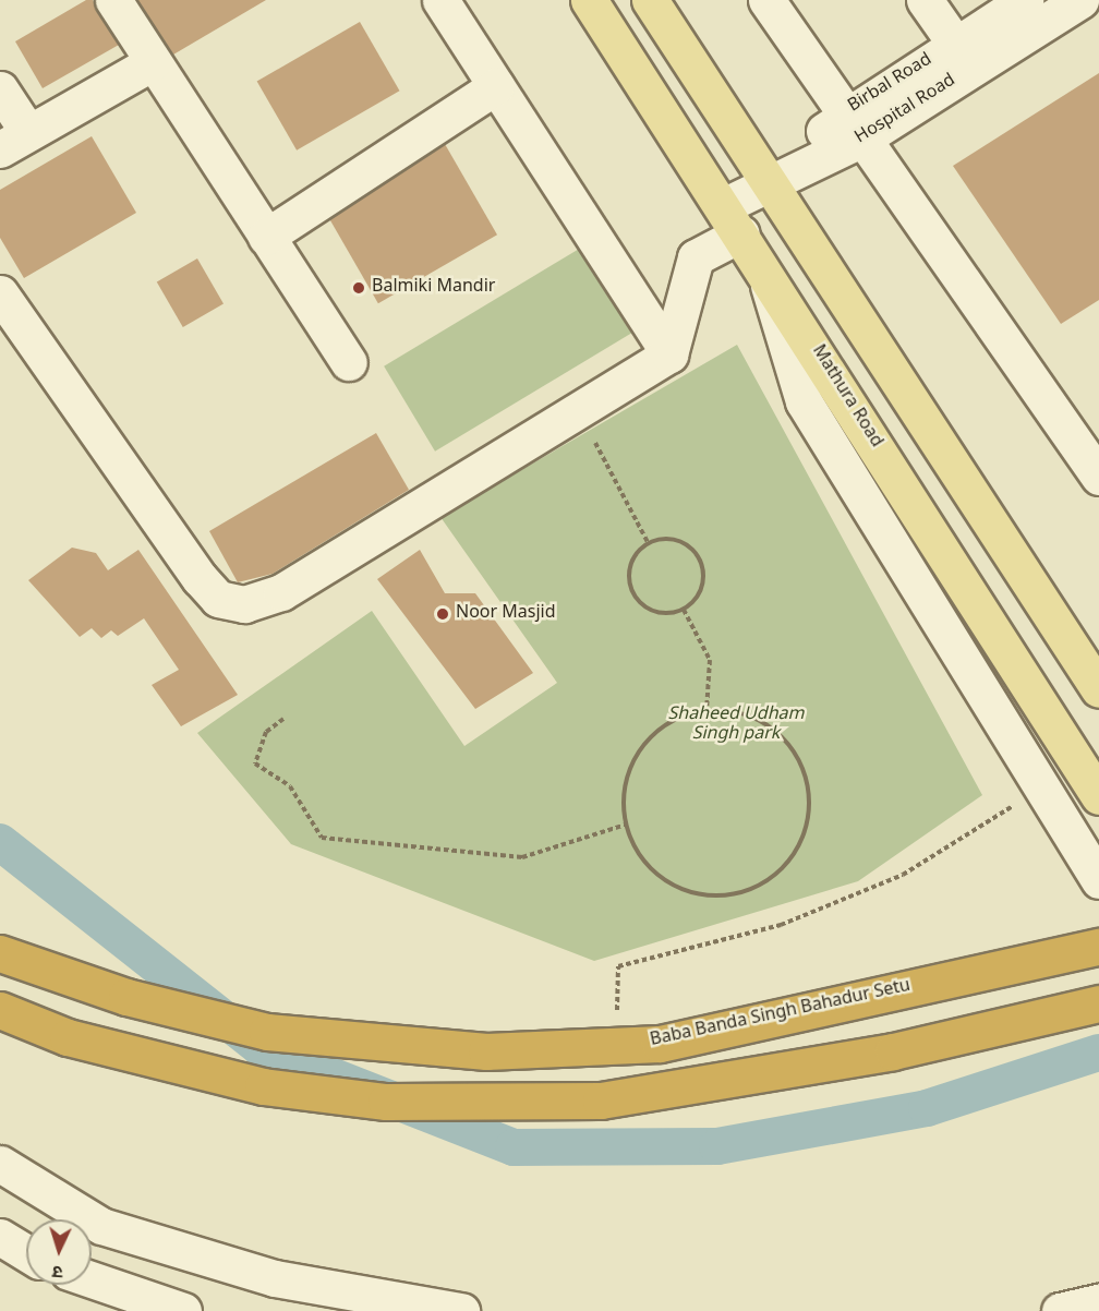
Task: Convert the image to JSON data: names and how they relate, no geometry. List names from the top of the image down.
{
  "streets": {
    "highway": ["Baba Banda Singh Bahadur Setu"],
    "main road": ["Mathura Road"],
    "street": ["Birbal Road", "Hospital Road"]
  },
  "crossings": [
    ["Birbal Road", "Hospital Road"],
    ["Hospital Road", "Mathura Road"]
  ],
  "parks": ["Shaheed Udham Singh park"],
  "places": ["Balmiki Mandir", "Noor Masjid"],
  "north": "bottom"
}
